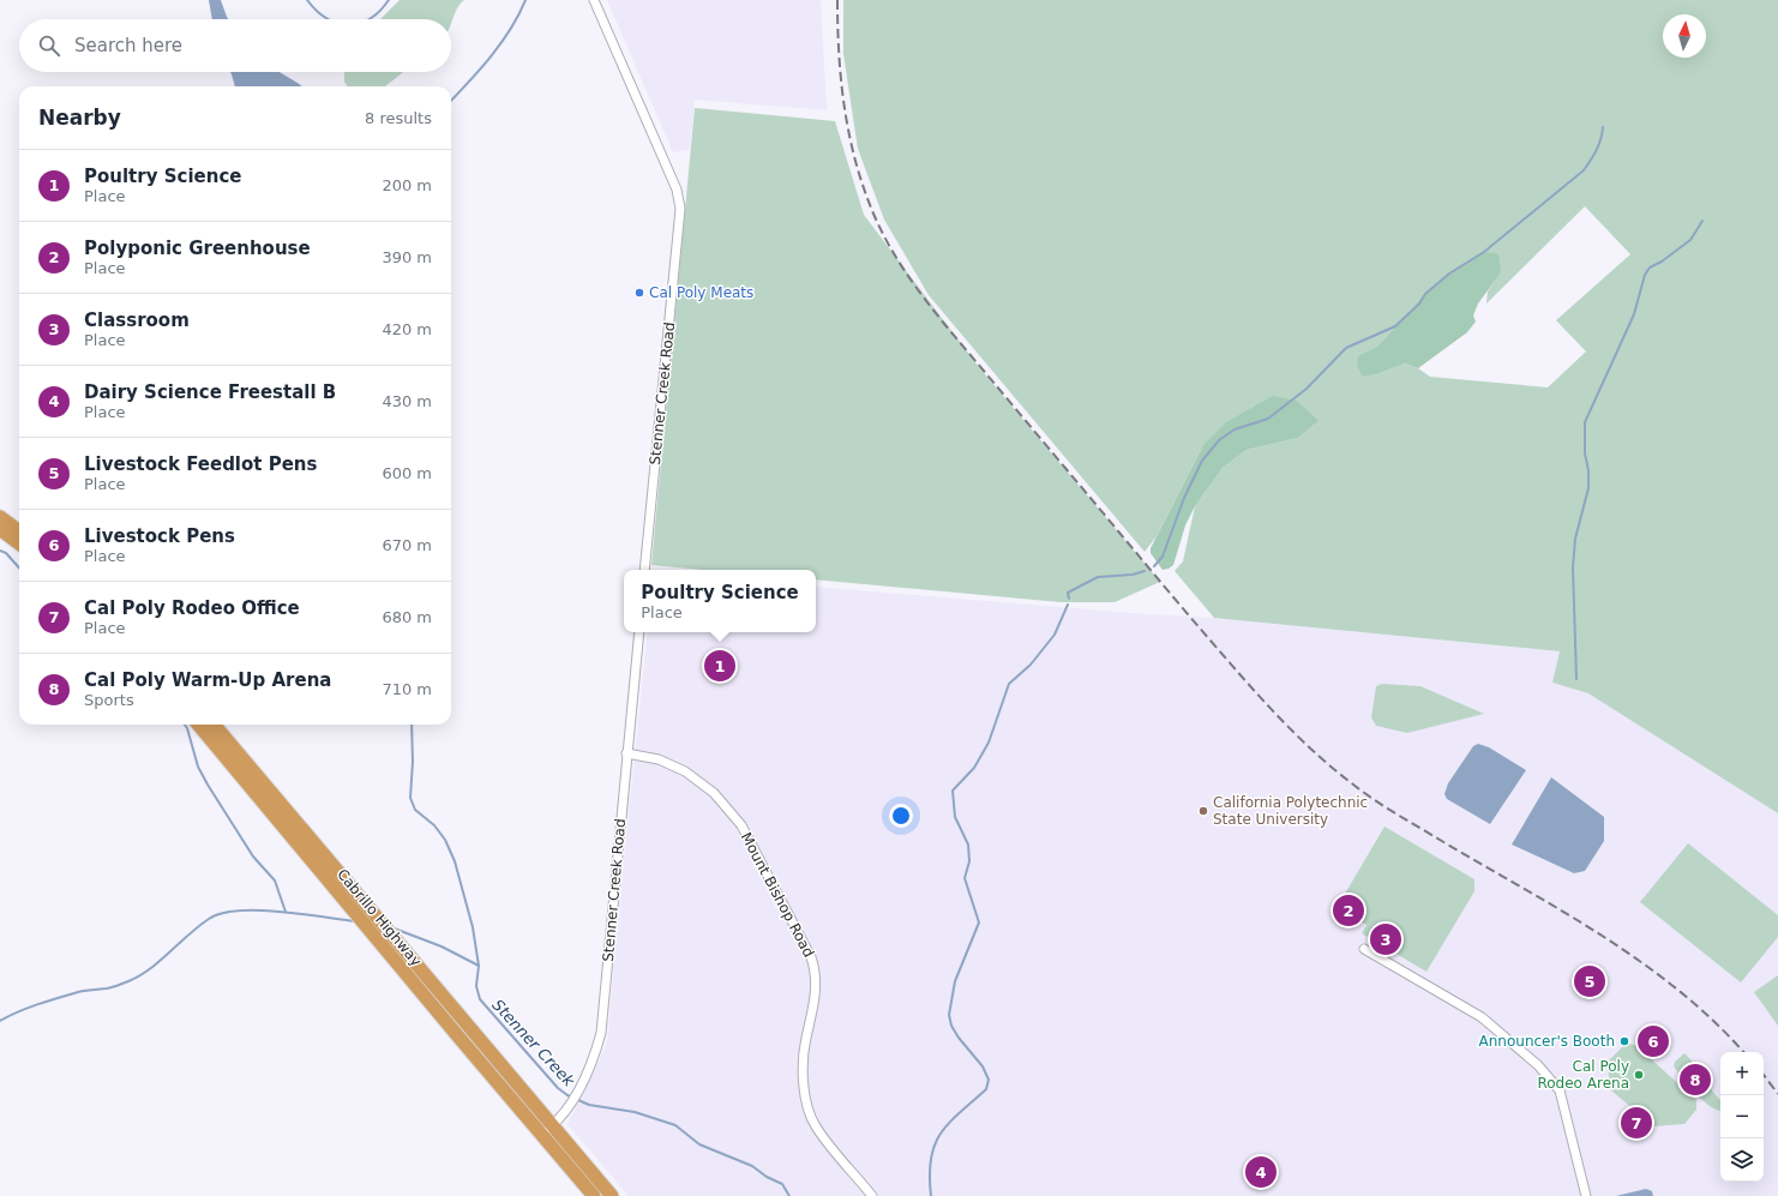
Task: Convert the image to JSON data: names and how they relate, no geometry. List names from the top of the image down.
{
  "streets": {
    "highway": ["Cabrillo Highway"],
    "street": ["Stenner Creek Road", "Mount Bishop Road"]
  },
  "crossings": [
    ["Stenner Creek Road", "Mount Bishop Road"],
    ["Stenner Creek Road", "Cabrillo Highway"]
  ],
  "water": ["Stenner Creek"],
  "places": [
    "Cal Poly Meats",
    "California Polytechnic State University",
    "Announcer's Booth",
    "Cal Poly Rodeo Arena"
  ],
  "north": "top",
  "page": {
    "search": "Search here",
    "heading": ["Nearby", "8 results"],
    "list": [
      {
        "mark": "1",
        "name": "Poultry Science",
        "note": "Place",
        "value": "200 m"
      },
      {
        "mark": "2",
        "name": "Polyponic Greenhouse",
        "note": "Place",
        "value": "390 m"
      },
      {
        "mark": "3",
        "name": "Classroom",
        "note": "Place",
        "value": "420 m"
      },
      {
        "mark": "4",
        "name": "Dairy Science Freestall B",
        "note": "Place",
        "value": "430 m"
      },
      {
        "mark": "5",
        "name": "Livestock Feedlot Pens",
        "note": "Place",
        "value": "600 m"
      },
      {
        "mark": "6",
        "name": "Livestock Pens",
        "note": "Place",
        "value": "670 m"
      },
      {
        "mark": "7",
        "name": "Cal Poly Rodeo Office",
        "note": "Place",
        "value": "680 m"
      },
      {
        "mark": "8",
        "name": "Cal Poly Warm-Up Arena",
        "note": "Sports",
        "value": "710 m"
      }
    ],
    "popup": ["Poultry Science", "Place"],
    "pins": [
      "1",
      "2",
      "3",
      "5",
      "6",
      "8",
      "7",
      "4"
    ],
    "map_buttons": ["+", "−"]
  }
}
